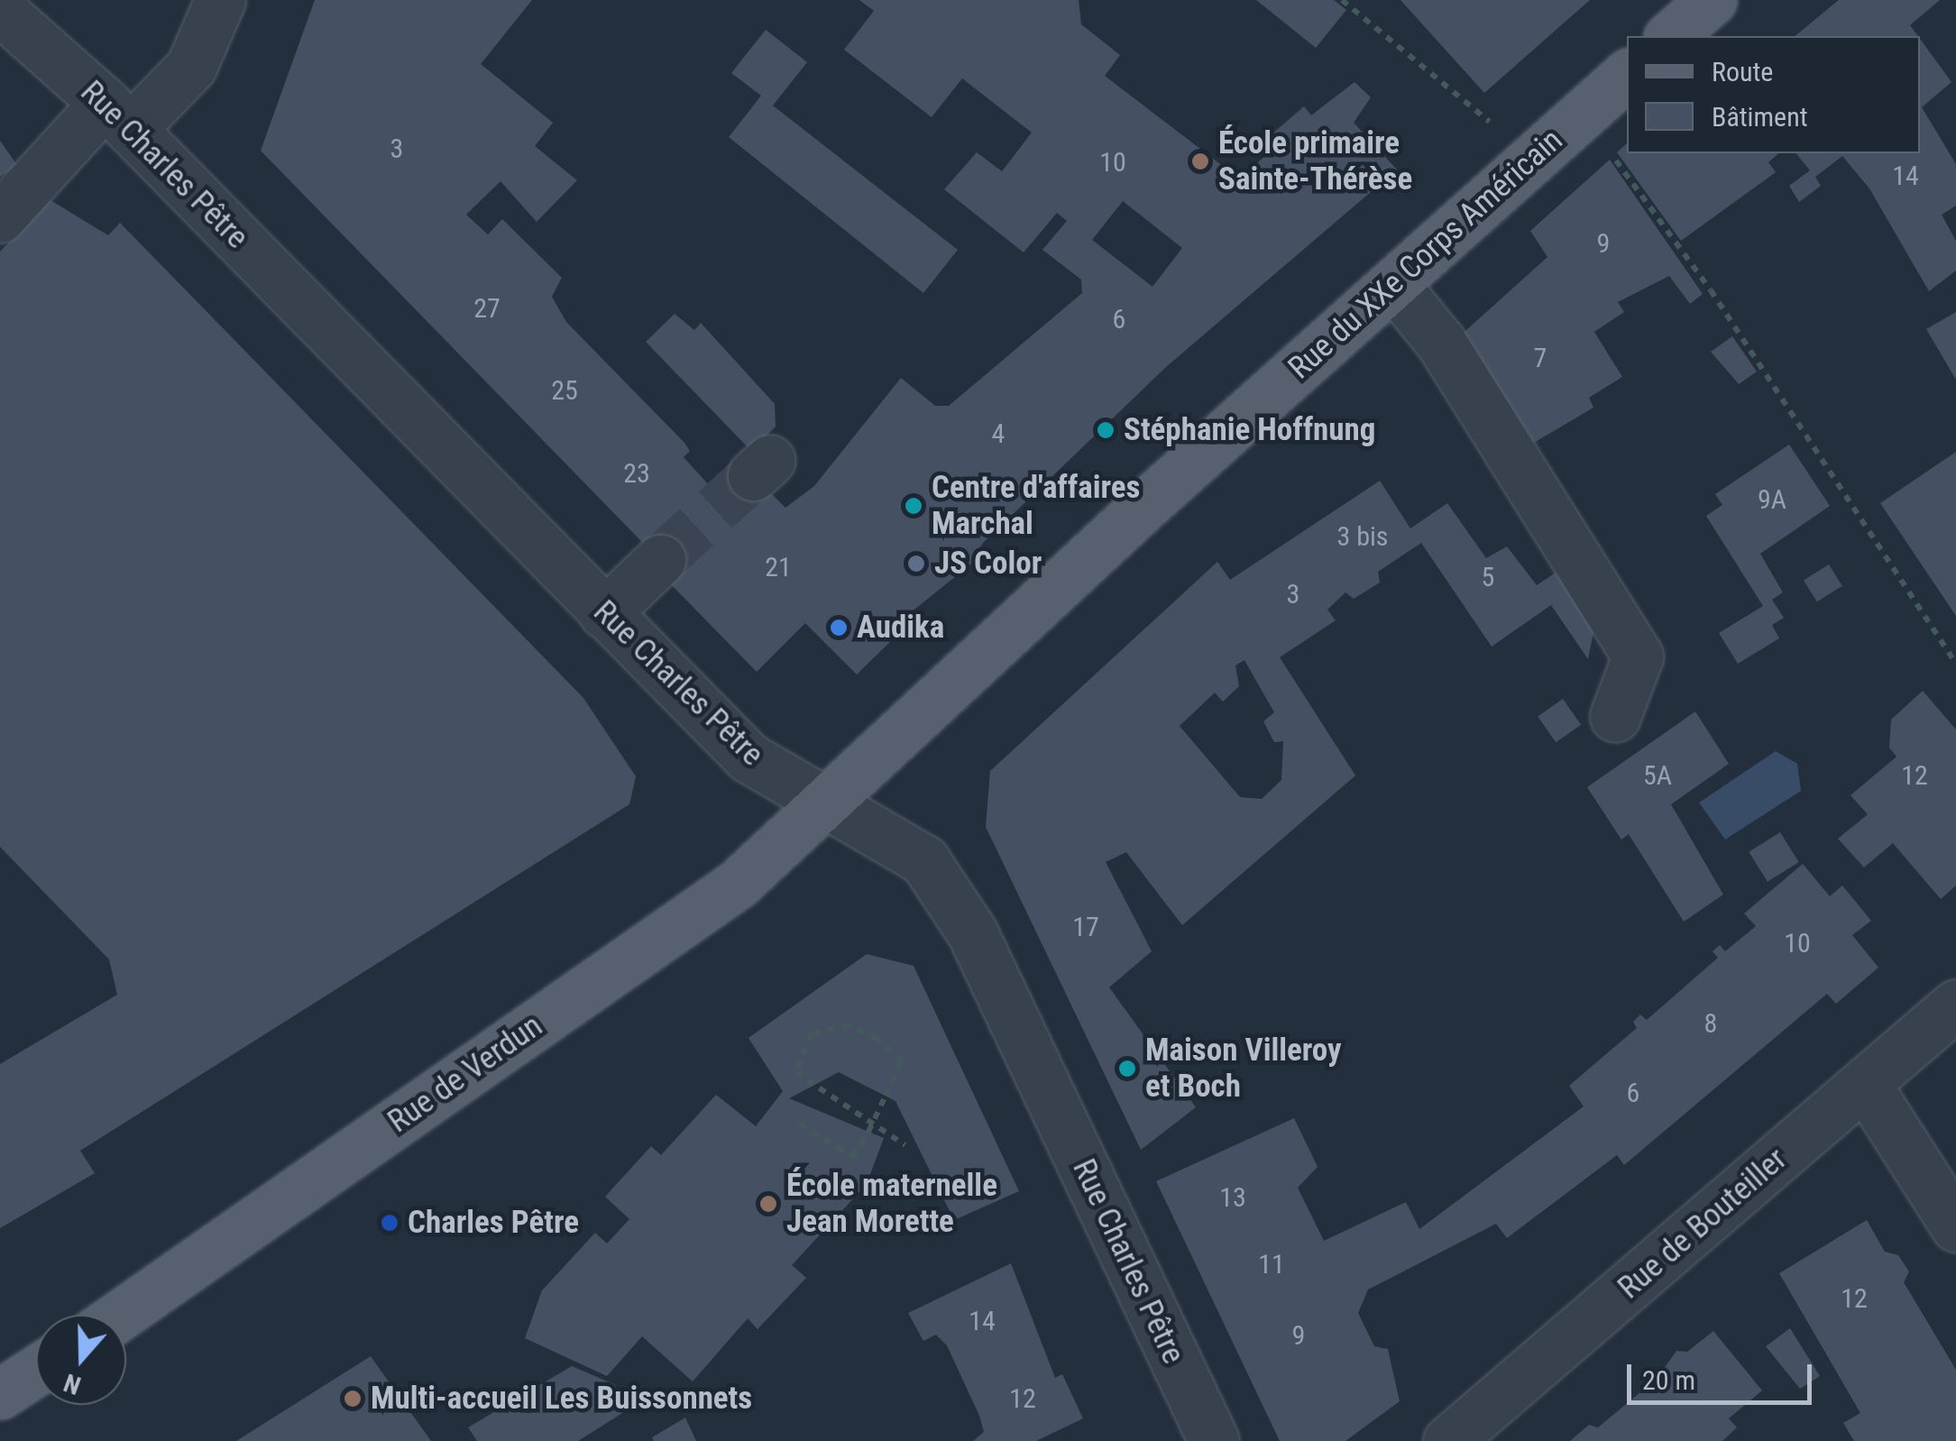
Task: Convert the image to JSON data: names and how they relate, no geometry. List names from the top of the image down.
{
  "streets": {
    "main road": ["Rue du XXe Corps Américain", "Rue de Verdun"],
    "street": ["Rue Charles Pêtre", "Rue de Bouteiller"]
  },
  "crossings": [
    ["Rue Charles Pêtre", "Rue du XXe Corps Américain"],
    ["Rue Charles Pêtre", "Rue de Verdun"],
    ["Rue du XXe Corps Américain", "Rue de Verdun"]
  ],
  "places": [
    "École primaire Sainte-Thérèse",
    "Stéphanie Hoffnung",
    "Centre d'affaires Marchal",
    "JS Color",
    "Audika",
    "Maison Villeroy et Boch",
    "École maternelle Jean Morette",
    "Charles Pêtre",
    "Multi-accueil Les Buissonnets"
  ],
  "house_numbers": [
    "3",
    "10",
    "14",
    "9",
    "27",
    "6",
    "7",
    "25",
    "4",
    "23",
    "9A",
    "3 bis",
    "21",
    "5",
    "3",
    "5A",
    "12",
    "17",
    "10",
    "8",
    "6",
    "13",
    "11",
    "12",
    "14",
    "9",
    "12"
  ],
  "legend": ["Route", "Bâtiment"],
  "scale_bar": "20 m",
  "north": "bottom"
}
